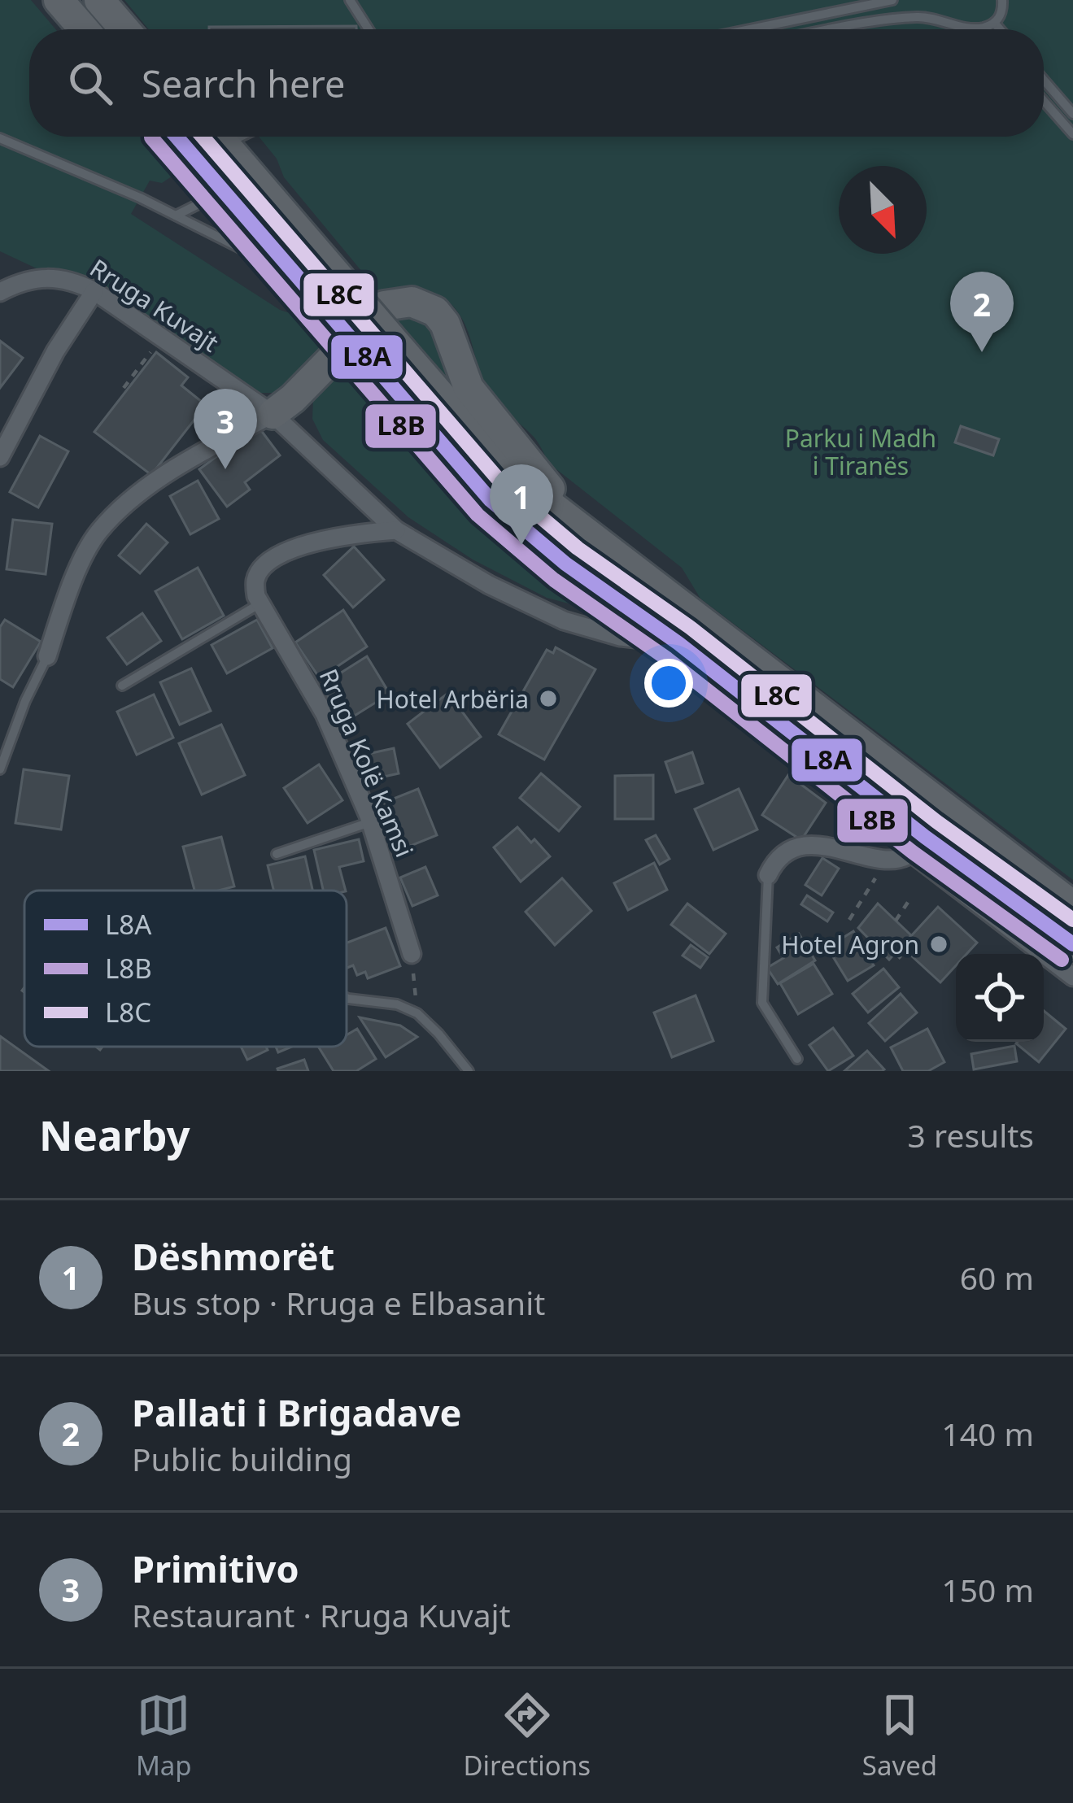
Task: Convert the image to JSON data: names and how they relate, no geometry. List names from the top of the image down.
{
  "streets": {
    "street": ["Rruga Kuvajt", "Rruga Kolë Kamsi"]
  },
  "parks": ["Parku i Madh i Tiranës"],
  "places": ["Hotel Arbëria", "Hotel Agron"],
  "lines": ["transit line L8A", "transit line L8C", "transit line L8B"],
  "legend": ["L8A", "L8B", "L8C"],
  "north": "bottom right",
  "page": {
    "search": "Search here",
    "pins": ["2", "3", "1"],
    "heading": ["Nearby", "3 results"],
    "list": [
      {
        "mark": "1",
        "name": "Dëshmorët",
        "note": "Bus stop · Rruga e Elbasanit",
        "value": "60 m"
      },
      {
        "mark": "2",
        "name": "Pallati i Brigadave",
        "note": "Public building",
        "value": "140 m"
      },
      {
        "mark": "3",
        "name": "Primitivo",
        "note": "Restaurant · Rruga Kuvajt",
        "value": "150 m"
      }
    ],
    "nav": ["Map", "Directions", "Saved"]
  }
}
